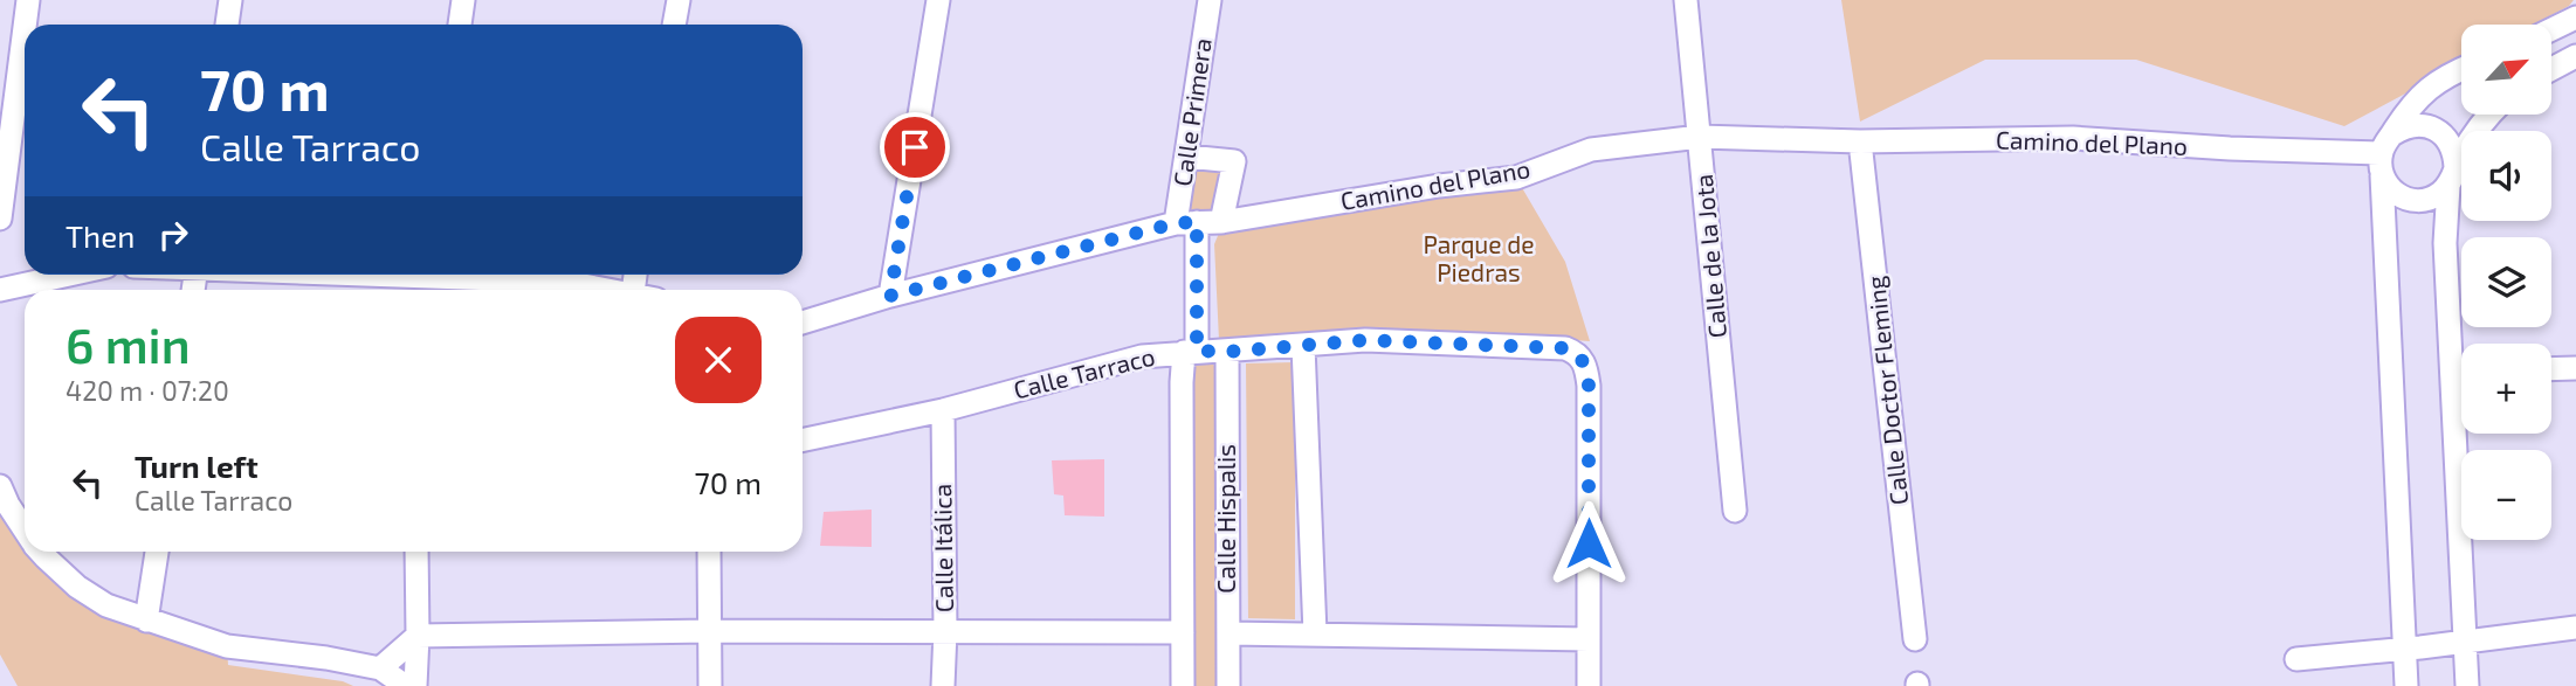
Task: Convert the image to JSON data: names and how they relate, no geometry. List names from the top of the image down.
{
  "streets": {
    "street": [
      "Calle Primera",
      "Camino del Plano",
      "Calle de la Jota",
      "Calle Tarraco",
      "Calle Doctor Fleming",
      "Calle Hispalis",
      "Calle Itálica"
    ]
  },
  "crossings": [
    ["Calle Primera", "Camino del Plano"],
    ["Calle Primera", "Calle Hispalis"],
    ["Camino del Plano", "Calle de la Jota"],
    ["Camino del Plano", "Calle Doctor Fleming"],
    ["Camino del Plano", "Calle Hispalis"],
    ["Calle Tarraco", "Calle Hispalis"],
    ["Calle Tarraco", "Calle Itálica"]
  ],
  "parks": ["Parque de Piedras"],
  "north": "top right",
  "page": {
    "map_buttons": ["+", "−"],
    "turn": ["70 m", "Calle Tarraco"],
    "then": "Then",
    "heading": ["6 min", "420 m · 07:20"],
    "list": [
      {
        "name": "Turn left",
        "note": "Calle Tarraco",
        "value": "70 m"
      }
    ]
  }
}
